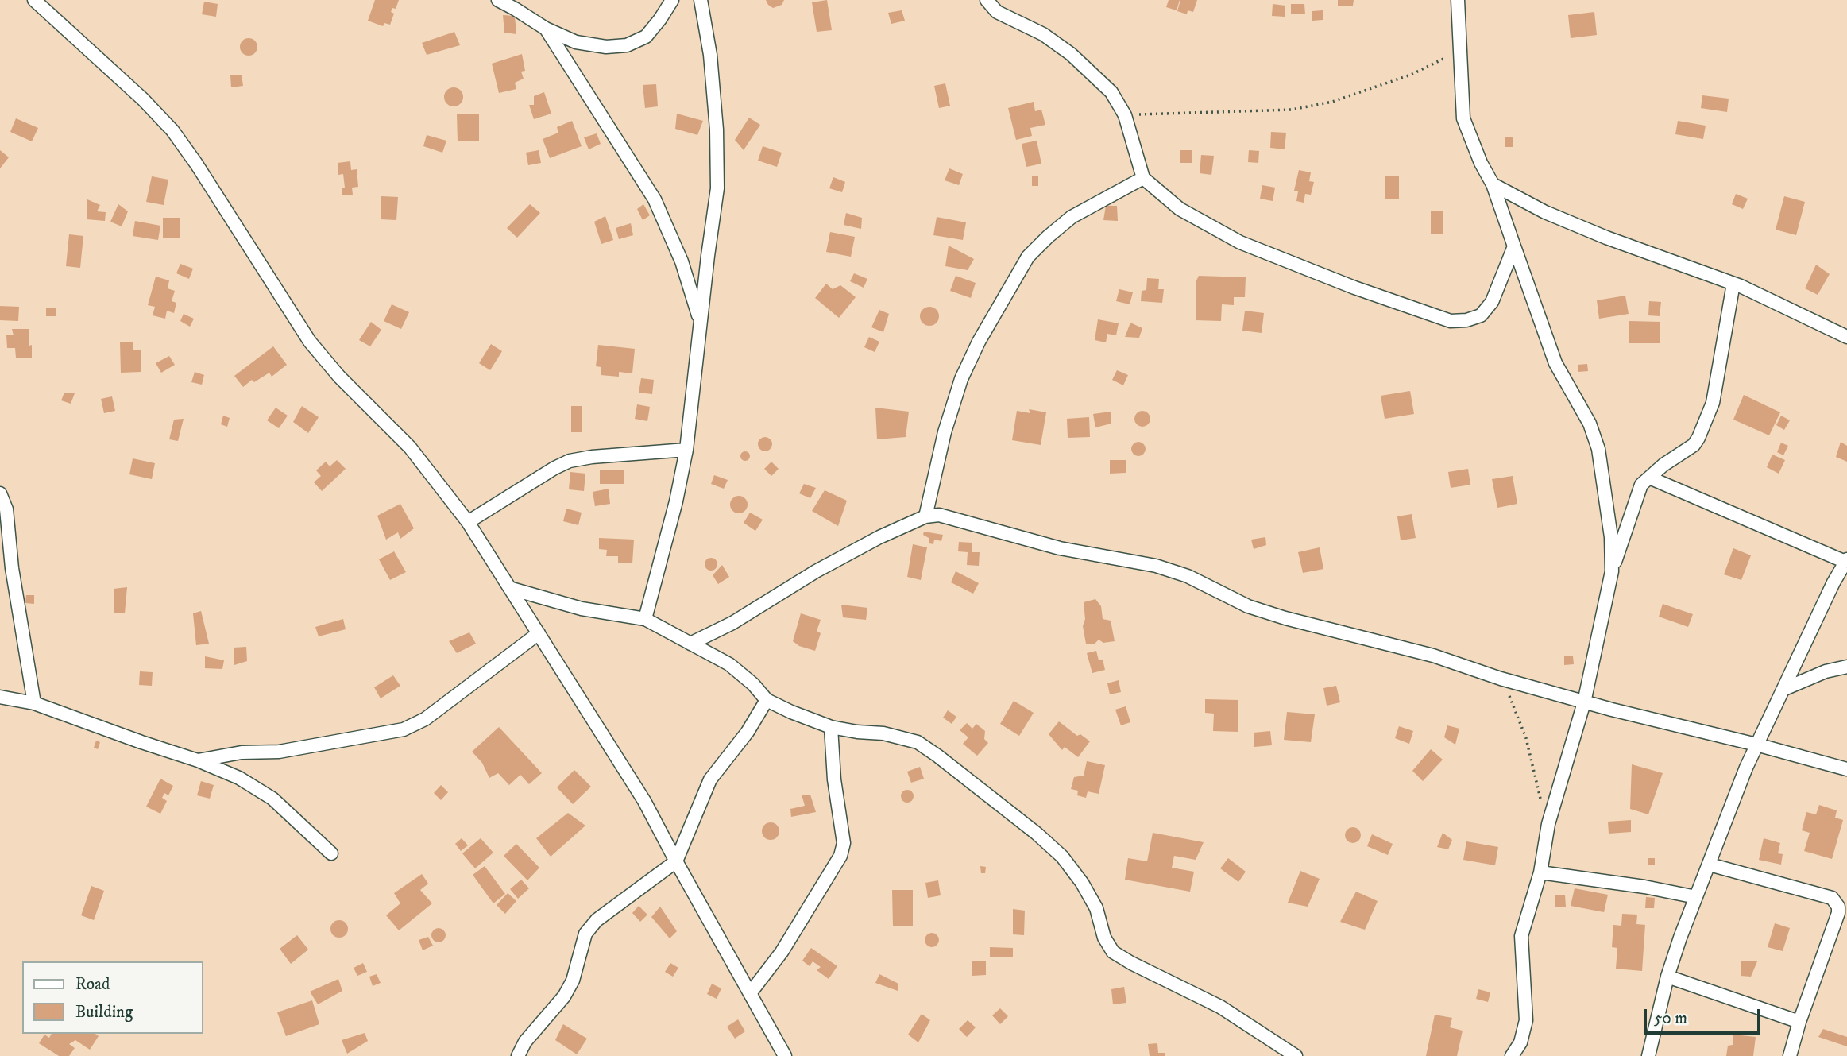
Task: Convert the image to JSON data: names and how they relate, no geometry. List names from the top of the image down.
{
  "legend": ["Road", "Building"],
  "scale_bar": "50 m"
}
